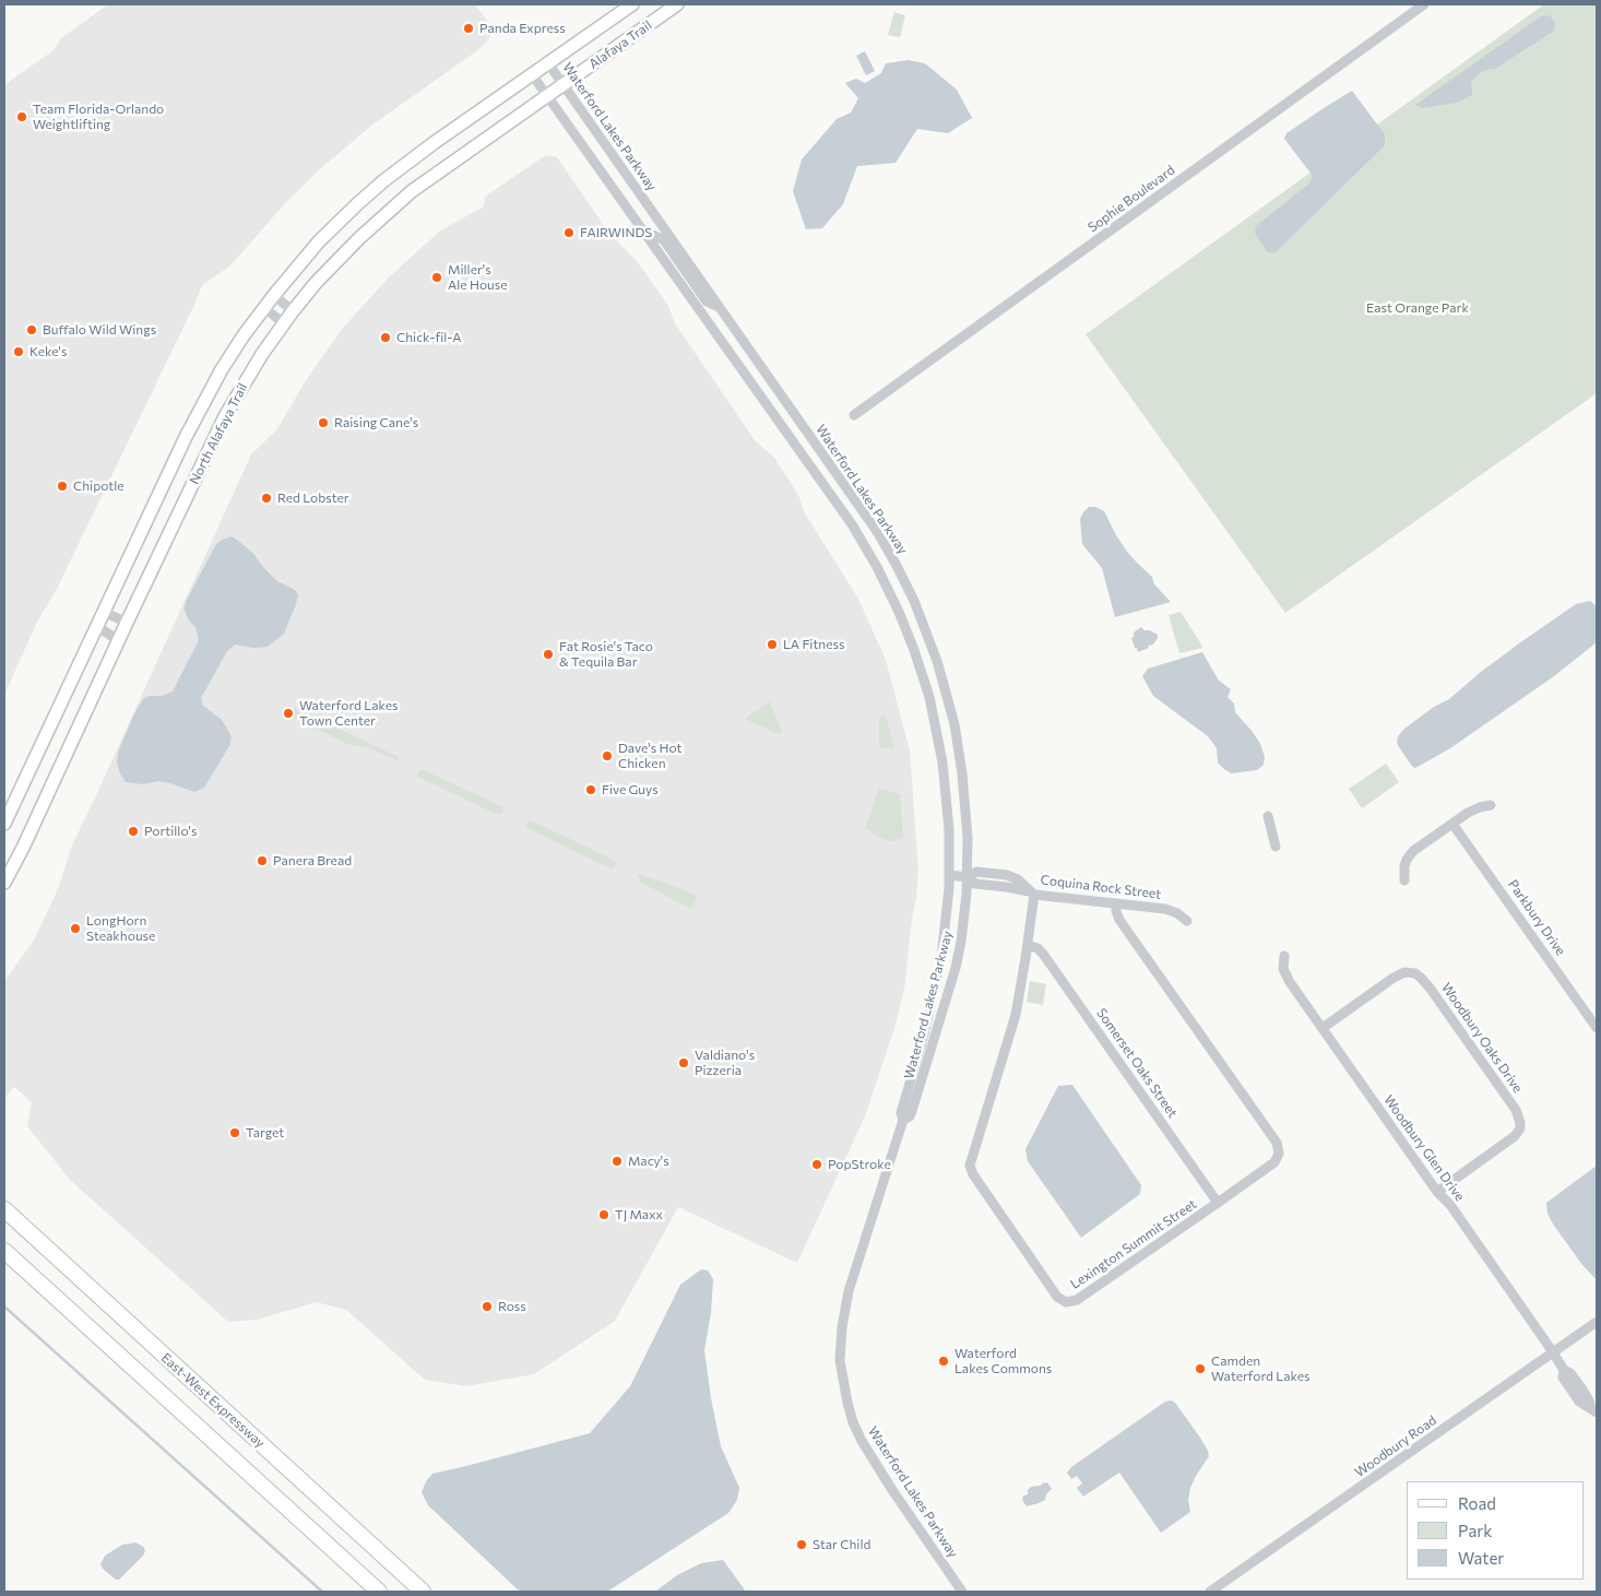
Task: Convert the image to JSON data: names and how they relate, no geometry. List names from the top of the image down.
{
  "streets": {
    "highway": ["East-West Expressway"],
    "main road": ["Alafaya Trail", "North Alafaya Trail"],
    "street": [
      "Waterford Lakes Parkway",
      "Sophie Boulevard",
      "Coquina Rock Street",
      "Parkbury Drive",
      "Woodbury Oaks Drive",
      "Somerset Oaks Street",
      "Woodbury Glen Drive",
      "Lexington Summit Street",
      "Woodbury Road"
    ]
  },
  "crossings": [
    ["Alafaya Trail", "Waterford Lakes Parkway"],
    ["Alafaya Trail", "North Alafaya Trail"],
    ["Waterford Lakes Parkway", "North Alafaya Trail"],
    ["Waterford Lakes Parkway", "Coquina Rock Street"],
    ["Coquina Rock Street", "Lexington Summit Street"],
    ["Woodbury Oaks Drive", "Woodbury Glen Drive"],
    ["Somerset Oaks Street", "Lexington Summit Street"],
    ["Woodbury Glen Drive", "Woodbury Road"]
  ],
  "parks": ["East Orange Park"],
  "places": [
    "Panda Express",
    "Team Florida-Orlando Weightlifting",
    "FAIRWINDS",
    "Miller's Ale House",
    "Buffalo Wild Wings",
    "Chick-fil-A",
    "Keke's",
    "Raising Cane's",
    "Chipotle",
    "Red Lobster",
    "LA Fitness",
    "Fat Rosie's Taco & Tequila Bar",
    "Waterford Lakes Town Center",
    "Dave's Hot Chicken",
    "Five Guys",
    "Portillo's",
    "Panera Bread",
    "LongHorn Steakhouse",
    "Valdiano's Pizzeria",
    "Target",
    "Macy's",
    "PopStroke",
    "TJ Maxx",
    "Ross",
    "Waterford Lakes Commons",
    "Camden Waterford Lakes",
    "Star Child"
  ],
  "legend": ["Road", "Park", "Water"]
}
